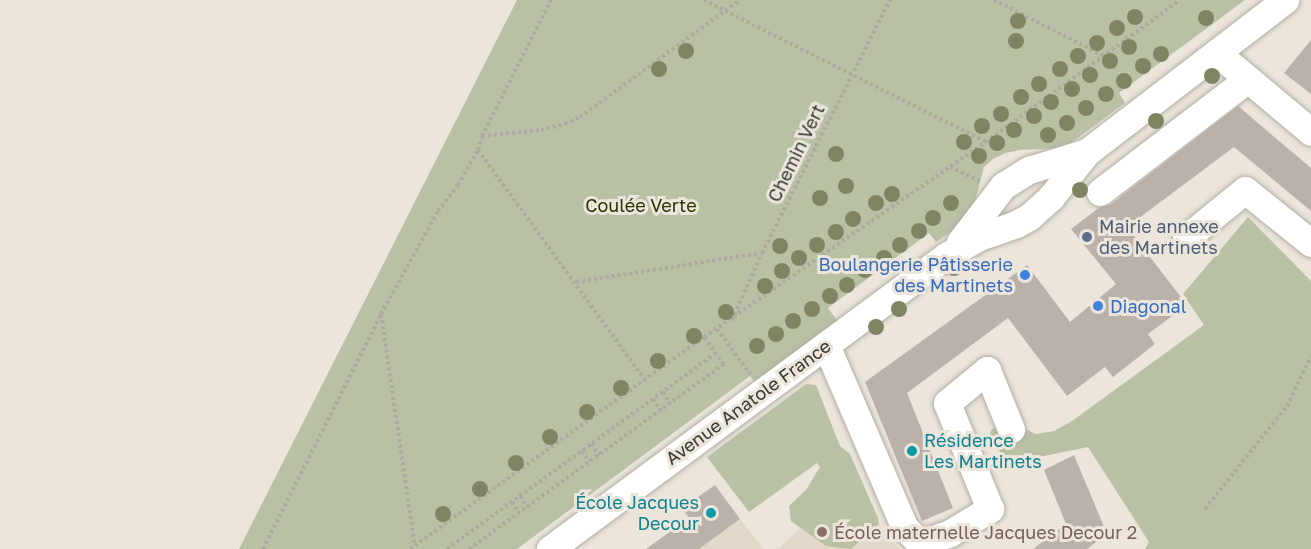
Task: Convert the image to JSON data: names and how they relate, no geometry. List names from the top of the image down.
{
  "streets": {
    "street": ["Avenue Anatole France"],
    "path": ["Chemin Vert"]
  },
  "parks": ["Coulée Verte"],
  "places": [
    "Mairie annexe des Martinets",
    "Boulangerie Pâtisserie des Martinets",
    "Diagonal",
    "Résidence Les Martinets",
    "École Jacques Decour",
    "École maternelle Jacques Decour 2"
  ]
}
